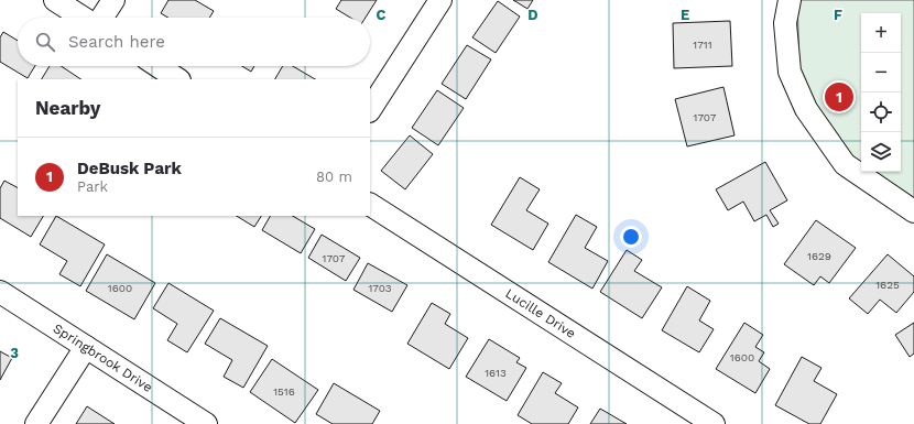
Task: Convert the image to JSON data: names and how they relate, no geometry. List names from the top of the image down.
{
  "streets": {
    "street": ["Lucille Drive", "Springbrook Drive"]
  },
  "house_numbers": [
    "1711",
    "1707",
    "1629",
    "1707",
    "1625",
    "1600",
    "1703",
    "1600",
    "1613",
    "1516"
  ],
  "page": {
    "map_buttons": ["+", "−"],
    "search": "Search here",
    "heading": "Nearby",
    "pins": "1",
    "list": [
      {
        "mark": "1",
        "name": "DeBusk Park",
        "note": "Park",
        "value": "80 m"
      }
    ]
  },
  "grid": {
    "columns": [
      "C",
      "D",
      "E",
      "F"
    ],
    "rows": ["3"]
  }
}
